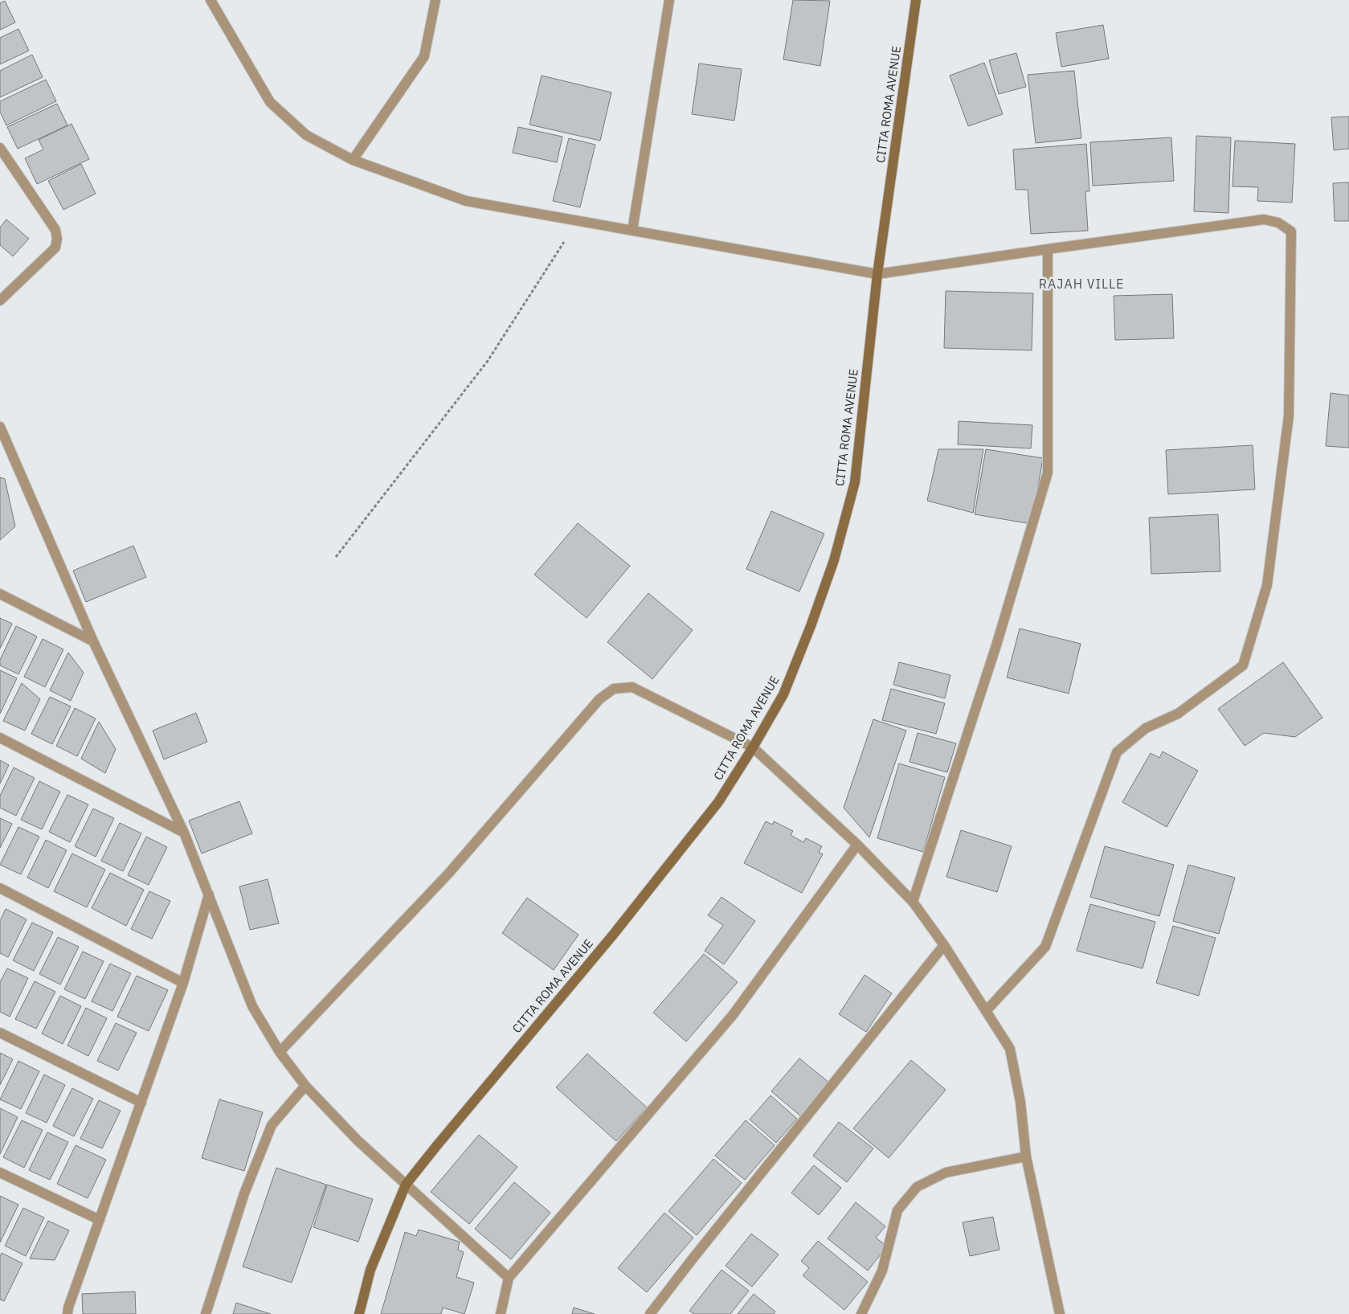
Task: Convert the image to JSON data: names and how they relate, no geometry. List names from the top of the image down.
{
  "streets": {
    "street": ["CITTA ROMA AVENUE"]
  },
  "districts": ["RAJAH VILLE"]
}
